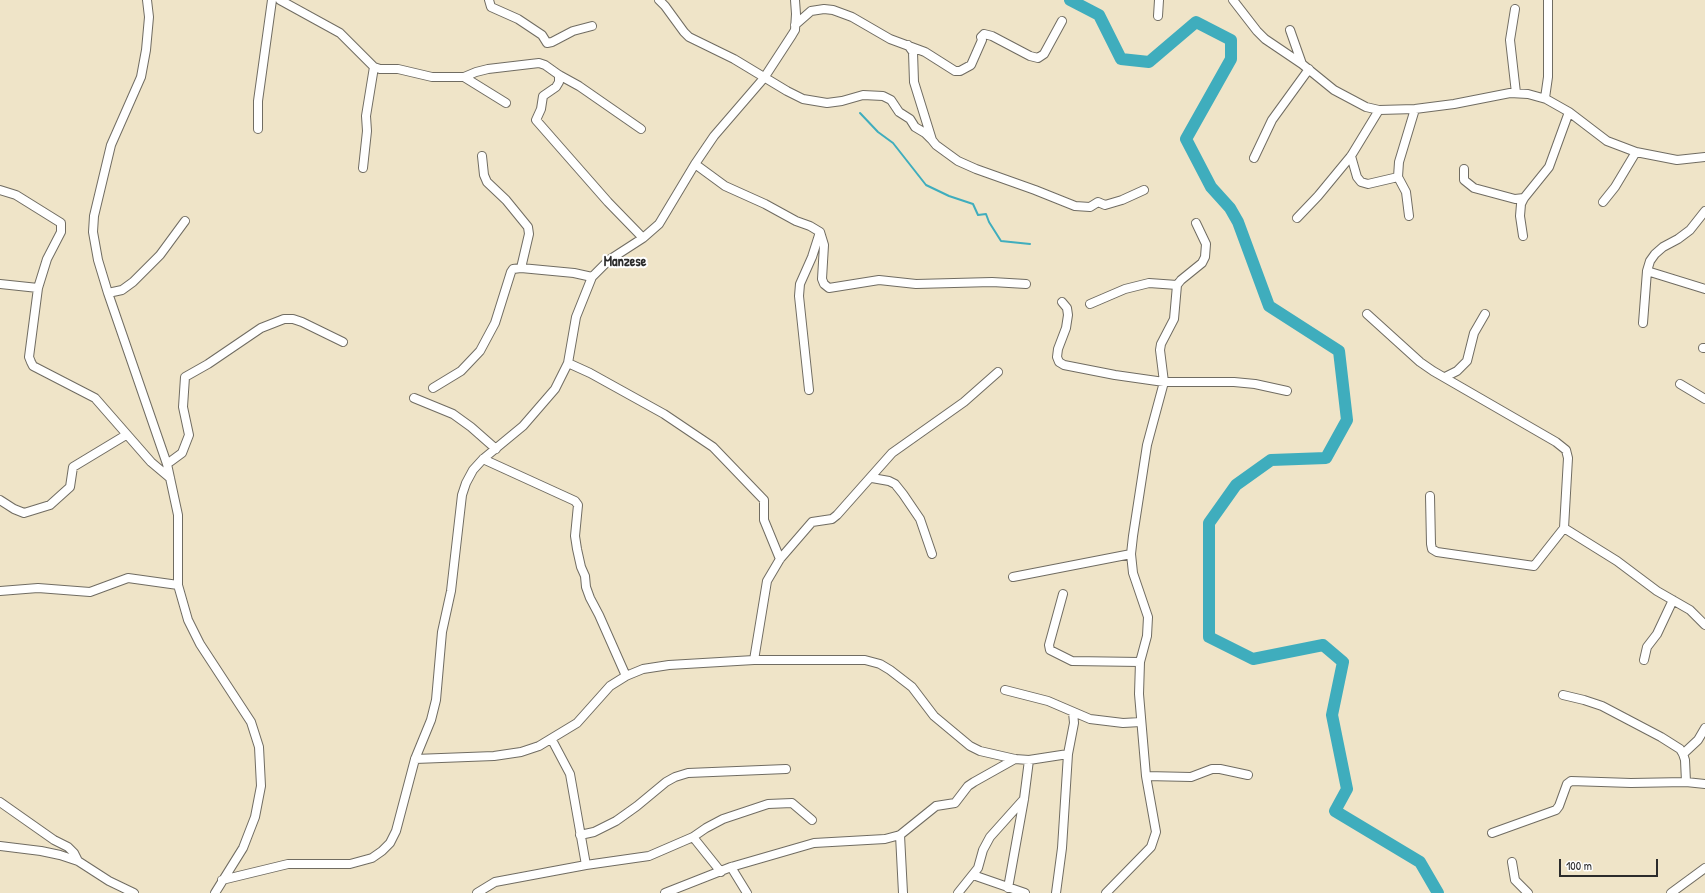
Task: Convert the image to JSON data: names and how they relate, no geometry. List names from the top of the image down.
{
  "districts": ["Manzese"],
  "scale_bar": "100 m"
}
